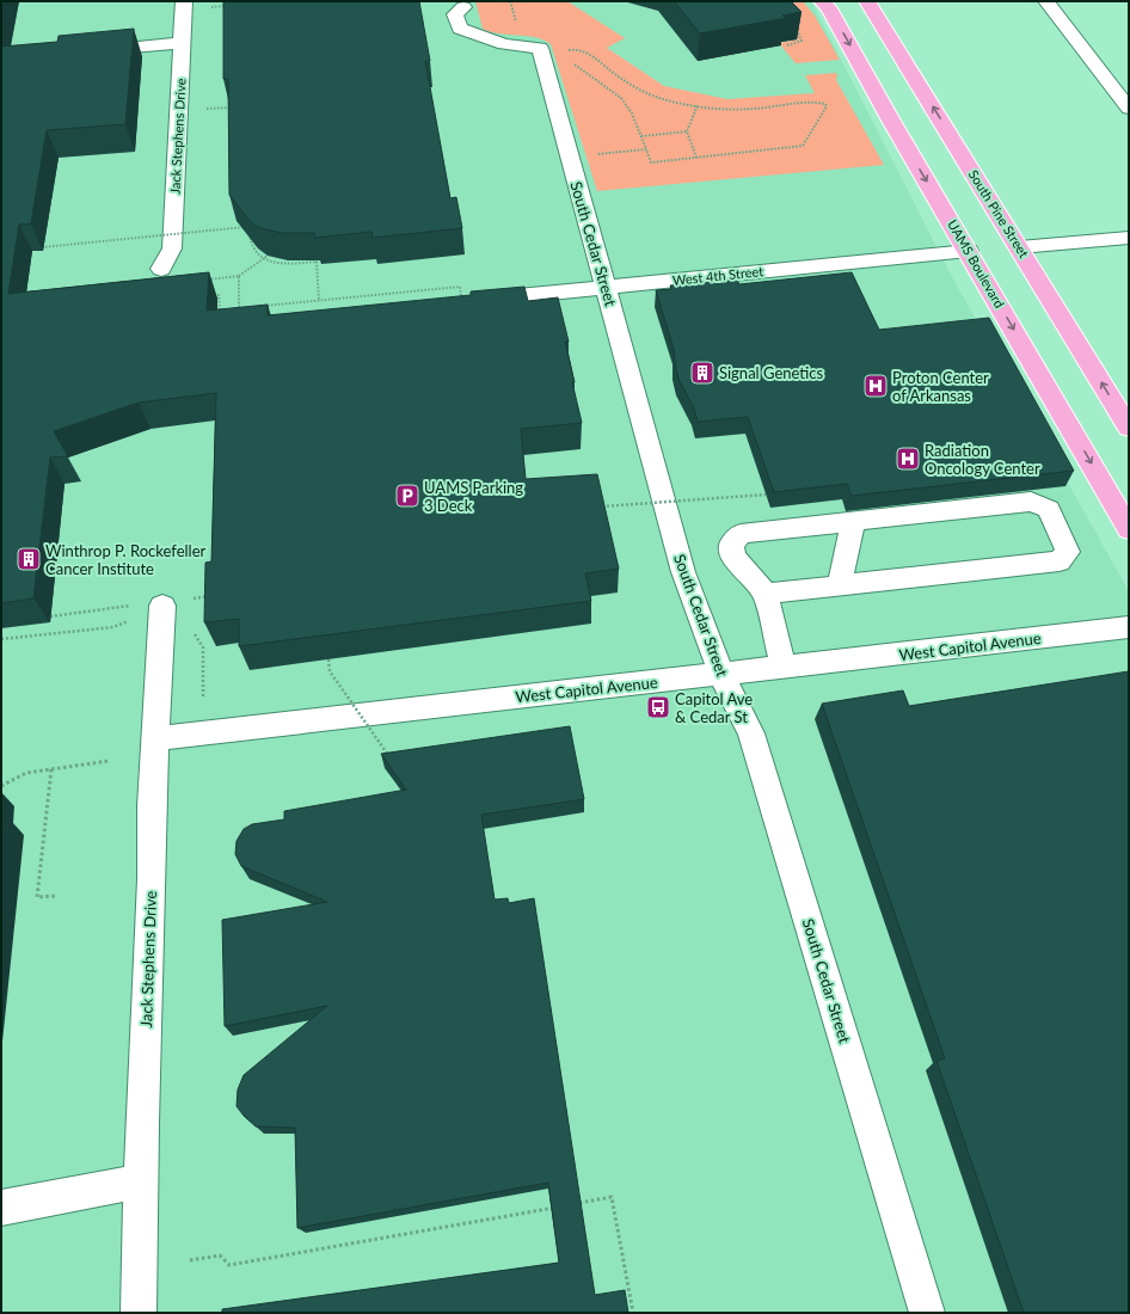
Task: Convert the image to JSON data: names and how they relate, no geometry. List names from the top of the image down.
{
  "streets": {
    "main road": ["South Pine Street", "UAMS Boulevard"],
    "street": [
      "Jack Stephens Drive",
      "South Cedar Street",
      "West 4th Street",
      "West Capitol Avenue"
    ]
  },
  "crossings": [
    ["Jack Stephens Drive", "West Capitol Avenue"],
    ["South Cedar Street", "West 4th Street"],
    ["South Cedar Street", "West Capitol Avenue"],
    ["UAMS Boulevard", "West 4th Street"]
  ],
  "one_way": ["South Pine Street", "UAMS Boulevard"],
  "places": {
    "building": ["Signal Genetics", "Winthrop P. Rockefeller Cancer Institute"],
    "hospital": ["Proton Center of Arkansas", "Radiation Oncology Center"],
    "parking": ["UAMS Parking 3 Deck"],
    "bus stop": ["Capitol Ave & Cedar St"]
  }
}
